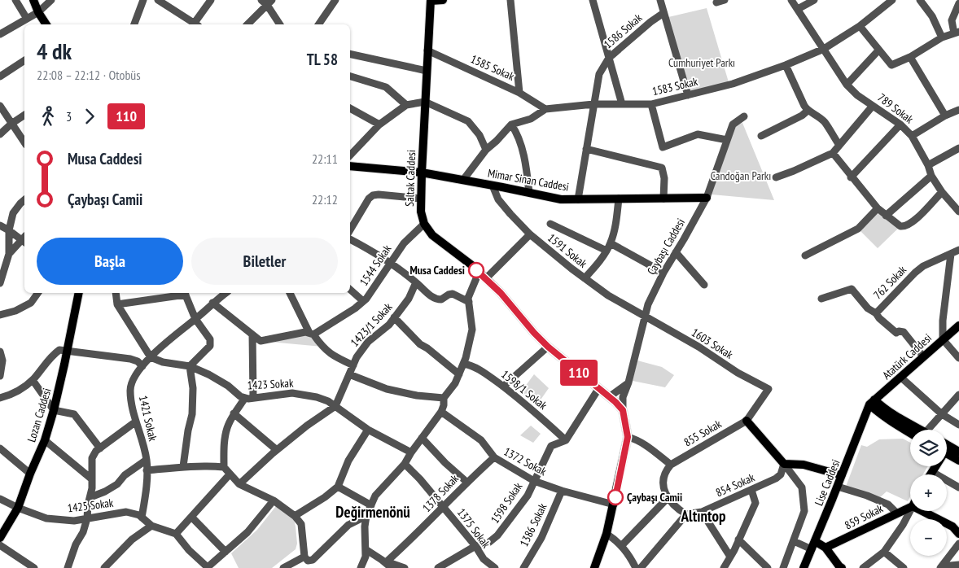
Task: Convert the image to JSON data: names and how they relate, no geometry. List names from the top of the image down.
{
  "streets": {
    "main road": [
      "Saltak Caddesi",
      "Mimar Sinan Caddesi",
      "Çaybaşı Caddesi",
      "Atatürk Caddesi",
      "Lozan Caddesi",
      "Lise Caddesi",
      "859 Sokak"
    ],
    "street": [
      "1586 Sokak",
      "1585 Sokak",
      "1583 Sokak",
      "789 Sokak",
      "1591 Sokak",
      "1544 Sokak",
      "762 Sokak",
      "1423/1 Sokak",
      "1603 Sokak",
      "1423 Sokak",
      "1598/1 Sokak",
      "1421 Sokak",
      "855 Sokak",
      "1372 Sokak",
      "854 Sokak",
      "1378 Sokak",
      "1598 Sokak",
      "1425 Sokak",
      "1386 Sokak",
      "1375 Sokak"
    ]
  },
  "crossings": [
    ["1586 Sokak", "1583 Sokak"],
    ["1586 Sokak", "Mimar Sinan Caddesi"],
    ["1585 Sokak", "Saltak Caddesi"],
    ["1583 Sokak", "789 Sokak"],
    ["Saltak Caddesi", "Mimar Sinan Caddesi"],
    ["Saltak Caddesi", "1544 Sokak"],
    ["Mimar Sinan Caddesi", "Çaybaşı Caddesi"],
    ["Mimar Sinan Caddesi", "1591 Sokak"],
    ["Çaybaşı Caddesi", "1591 Sokak"],
    ["Çaybaşı Caddesi", "1603 Sokak"],
    ["Çaybaşı Caddesi", "1372 Sokak"],
    ["1591 Sokak", "1603 Sokak"],
    ["1423/1 Sokak", "1423 Sokak"],
    ["1603 Sokak", "855 Sokak"],
    ["Atatürk Caddesi", "Lise Caddesi"],
    ["1423 Sokak", "1421 Sokak"],
    ["1598/1 Sokak", "1598 Sokak"],
    ["Lozan Caddesi", "1425 Sokak"],
    ["1421 Sokak", "1425 Sokak"],
    ["1372 Sokak", "1378 Sokak"],
    ["1372 Sokak", "1598 Sokak"],
    ["1372 Sokak", "1386 Sokak"],
    ["1378 Sokak", "1375 Sokak"],
    ["1598 Sokak", "1375 Sokak"]
  ],
  "districts": ["Değirmenönü", "Altıntop"],
  "parks": ["Cumhuriyet Parkı", "Candoğan Parkı"],
  "places": ["Musa Caddesi", "Çaybaşı Camii"],
  "lines": ["bus line 110"],
  "page": {
    "on_map": "110",
    "heading": ["4 dk", "22:08 – 22:12 · Otobüs", "TL 58"],
    "legs": ["3", "110"],
    "list": [
      {
        "name": "Musa Caddesi",
        "value": "22:11"
      },
      {
        "name": "Çaybaşı Camii",
        "value": "22:12"
      }
    ],
    "buttons": ["Başla", "Biletler"],
    "map_buttons": ["+", "−"]
  }
}
